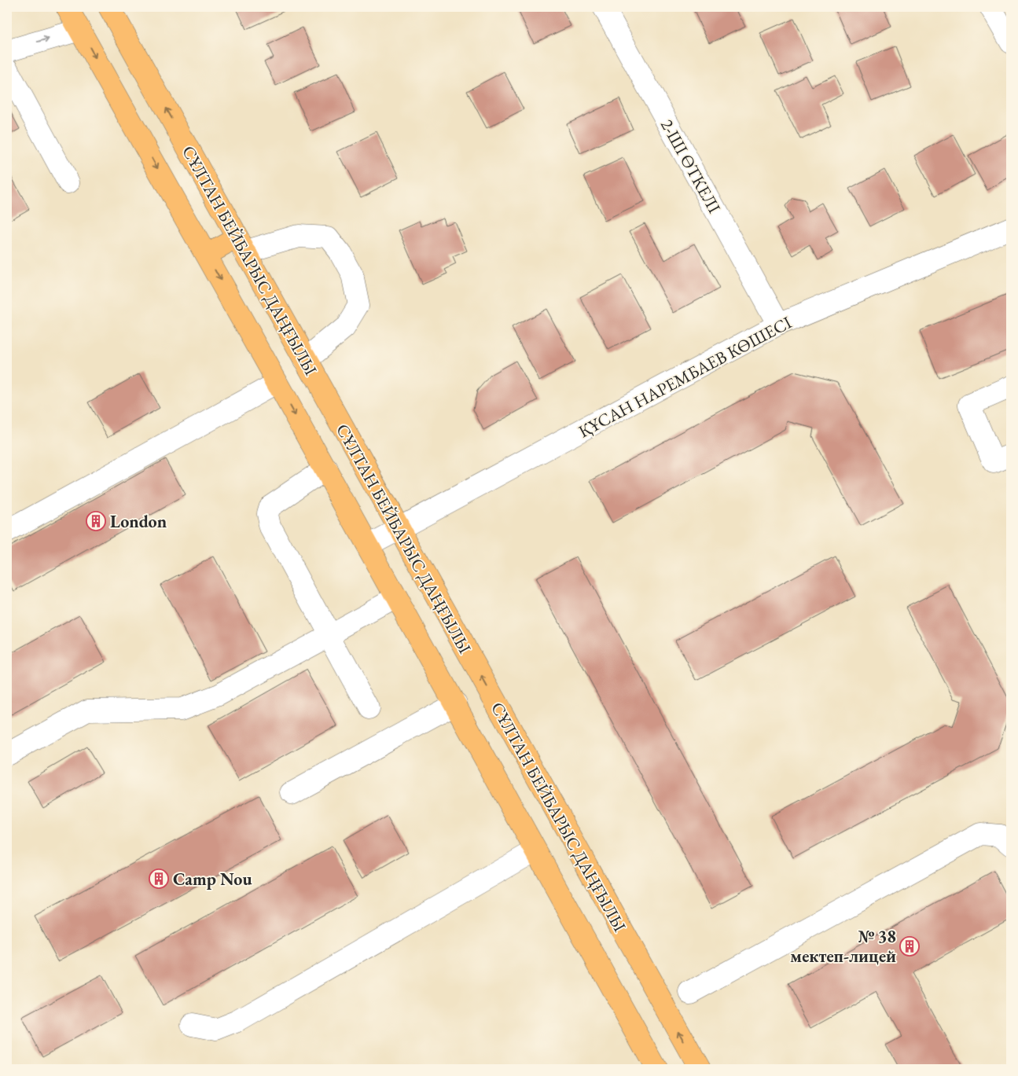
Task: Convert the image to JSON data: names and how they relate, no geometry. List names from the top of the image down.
{
  "streets": {
    "main road": ["СҰЛТАН БЕЙБАРЫС ДАҢҒЫЛЫ"],
    "street": ["2-ШІ ӨТКЕЛІ", "ҚҰСАН НАРЕМБАЕВ КӨШЕСІ"]
  },
  "crossings": [
    ["2-ШІ ӨТКЕЛІ", "ҚҰСАН НАРЕМБАЕВ КӨШЕСІ"],
    ["СҰЛТАН БЕЙБАРЫС ДАҢҒЫЛЫ", "ҚҰСАН НАРЕМБАЕВ КӨШЕСІ"]
  ],
  "places": {
    "building": ["London", "Camp Nou", "№ 38 мектеп-лицей"]
  }
}
